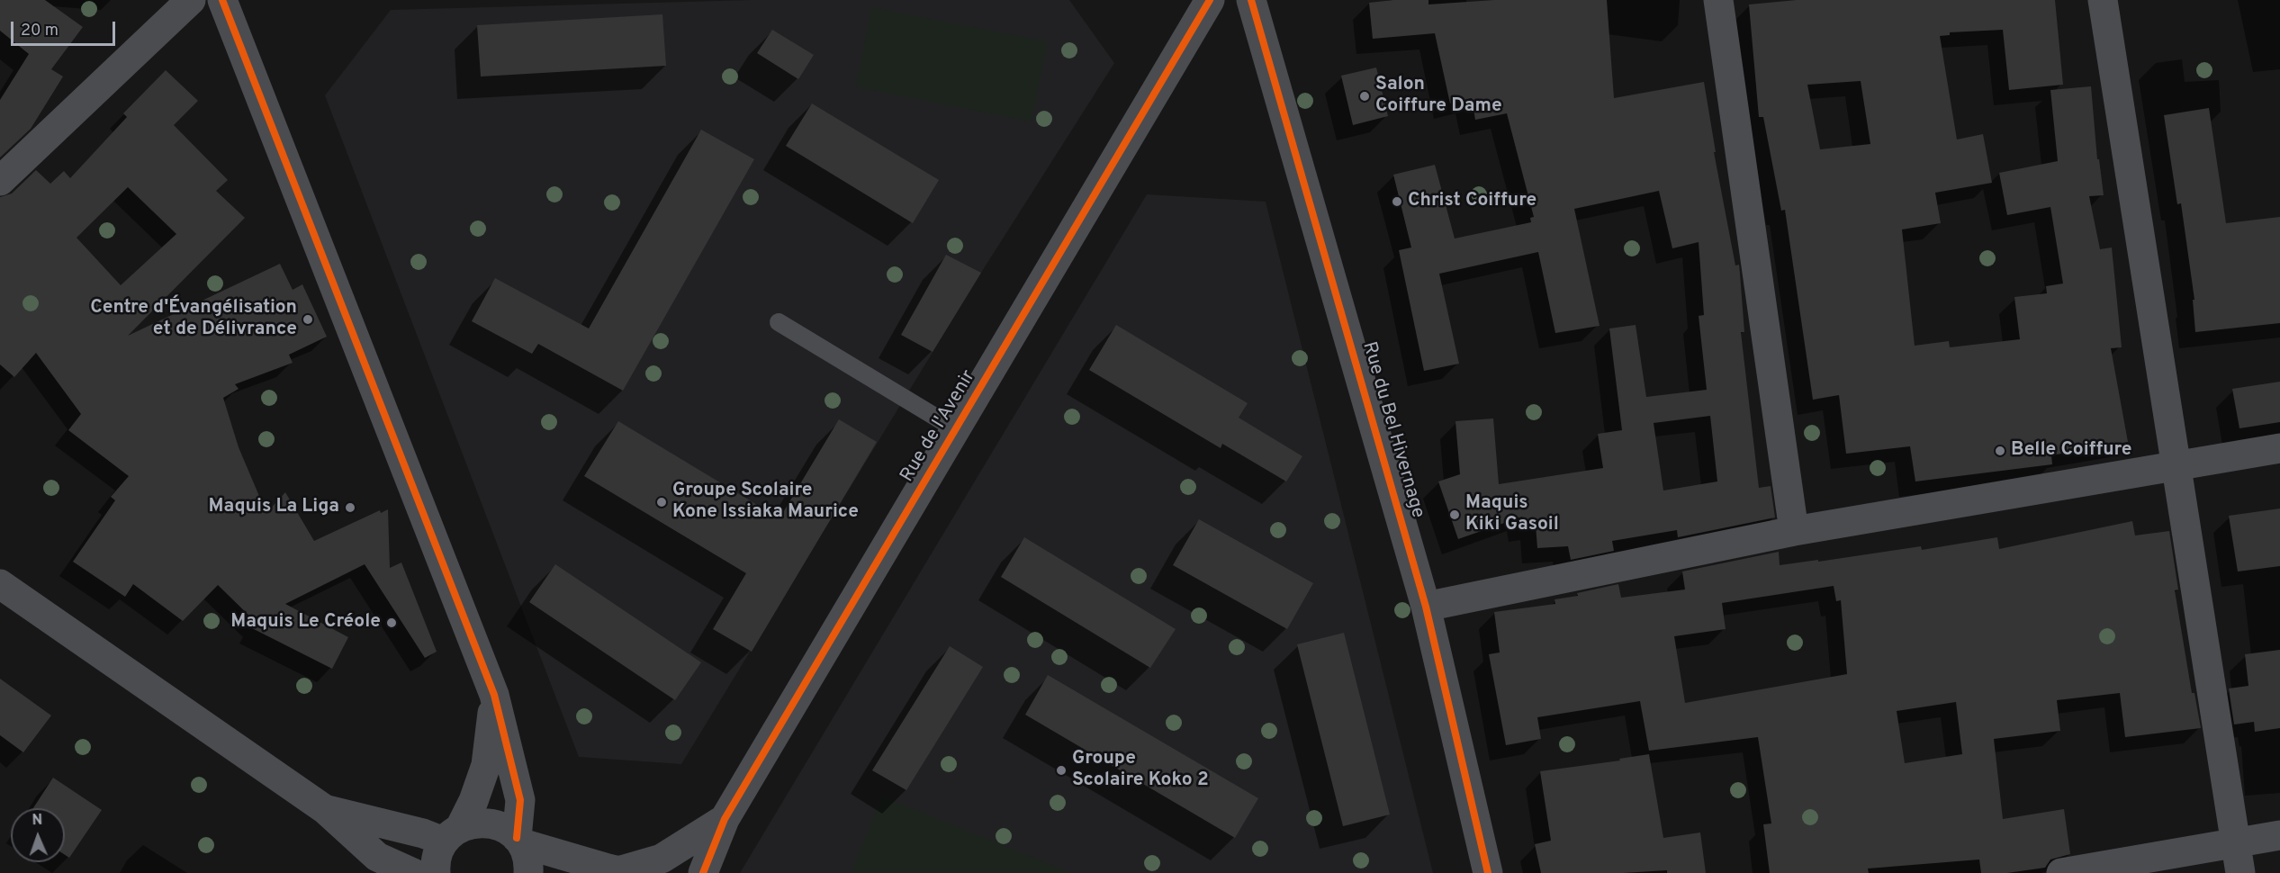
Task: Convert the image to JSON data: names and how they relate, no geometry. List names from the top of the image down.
{
  "streets": {
    "street": ["Rue de l'Avenir", "Rue du Bel Hivernage"]
  },
  "places": [
    "Salon Coiffure Dame",
    "Christ Coiffure",
    "Centre d'Évangélisation et de Délivrance",
    "Belle Coiffure",
    "Groupe Scolaire Kone Issiaka Maurice",
    "Maquis La Liga",
    "Maquis Kiki Gasoil",
    "Maquis Le Créole",
    "Groupe Scolaire Koko 2"
  ],
  "scale_bar": "20 m",
  "north": "top"
}
